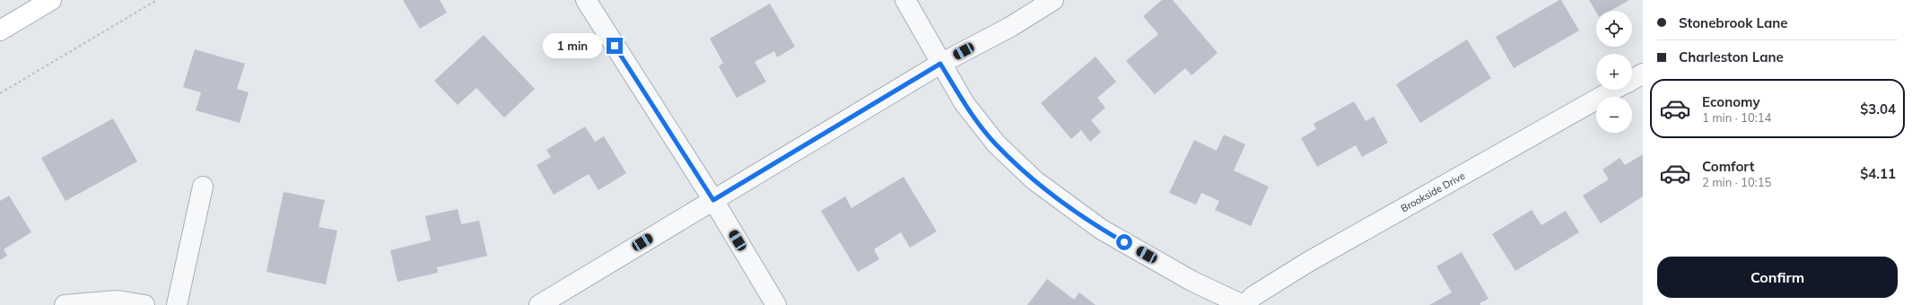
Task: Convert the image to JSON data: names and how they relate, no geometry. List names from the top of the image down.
{
  "streets": {
    "street": ["Brookside Drive"]
  },
  "page": {
    "banner": ["Stonebrook Lane", "Charleston Lane"],
    "map_buttons": ["+", "−"],
    "bubble": "1 min",
    "list": [
      {
        "name": "Economy",
        "note": "1 min · 10:14",
        "value": "$3.04"
      },
      {
        "name": "Comfort",
        "note": "2 min · 10:15",
        "value": "$4.11"
      }
    ],
    "buttons": "Confirm"
  }
}
